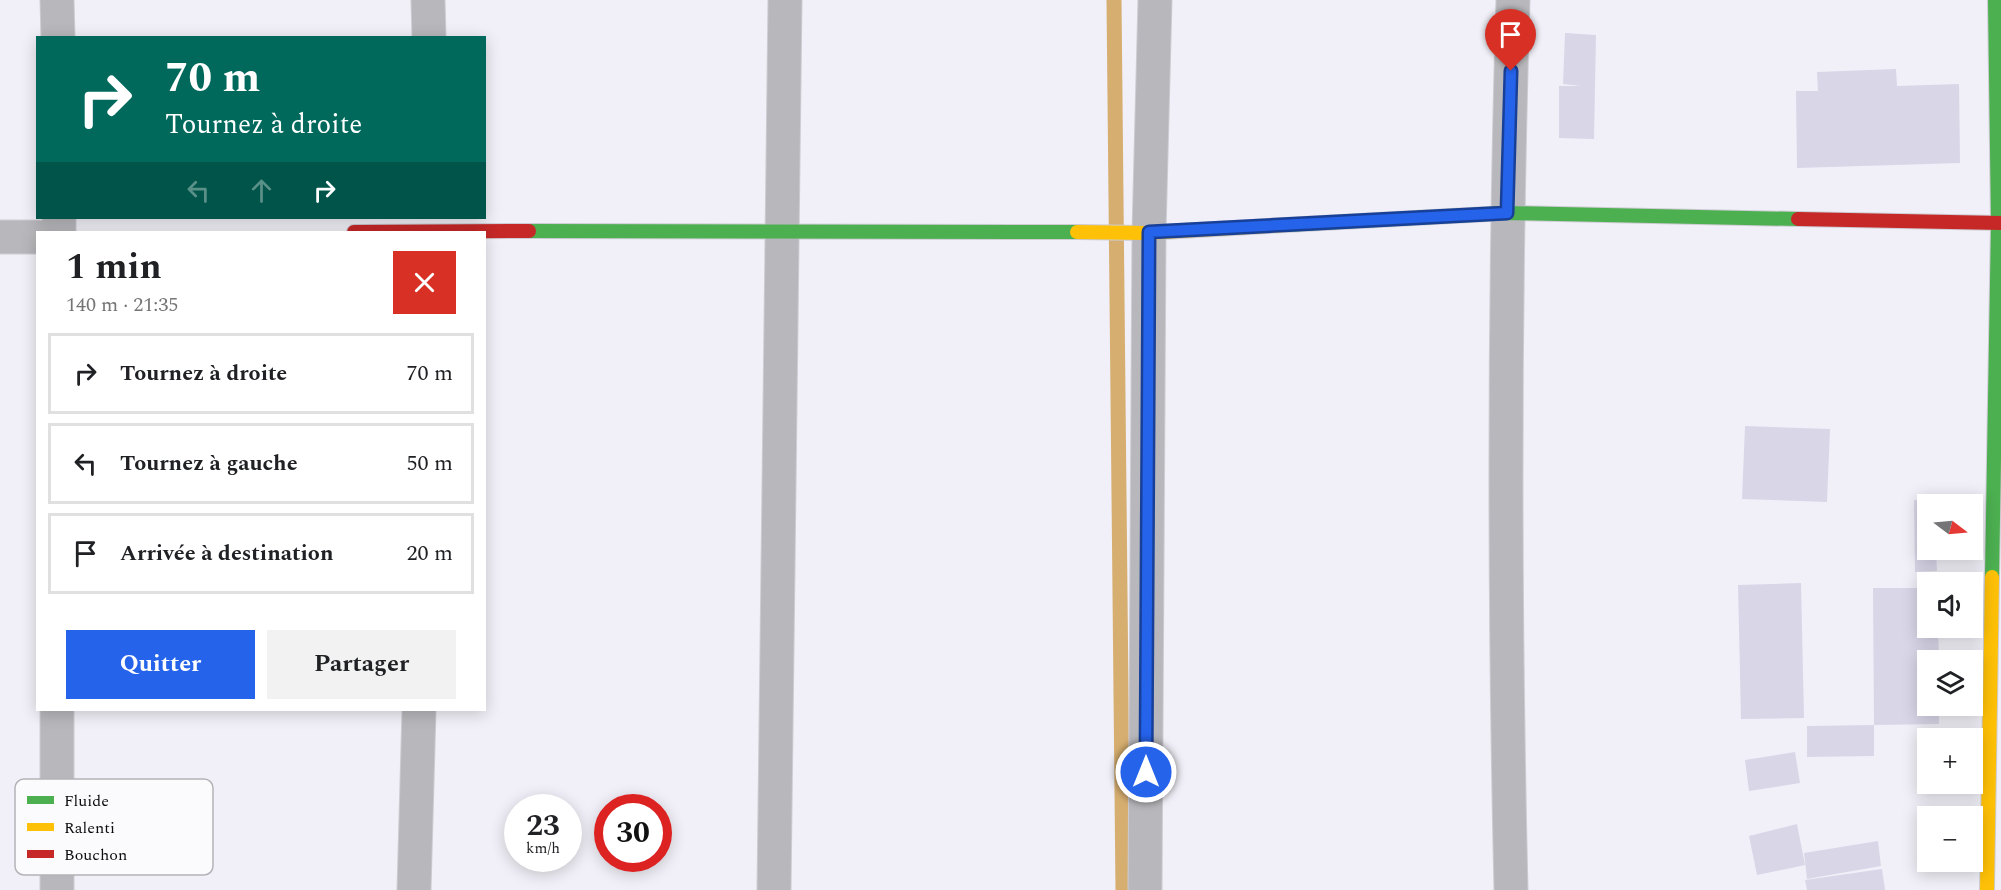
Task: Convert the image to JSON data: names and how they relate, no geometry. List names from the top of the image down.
{
  "legend": ["Fluide", "Ralenti", "Bouchon"],
  "north": "right",
  "page": {
    "turn": ["70 m", "Tournez à droite"],
    "heading": ["1 min", "140 m · 21:35"],
    "list": [
      {
        "name": "Tournez à droite",
        "value": "70 m"
      },
      {
        "name": "Tournez à gauche",
        "value": "50 m"
      },
      {
        "name": "Arrivée à destination",
        "value": "20 m"
      }
    ],
    "map_buttons": ["+", "−"],
    "buttons": ["Quitter", "Partager"],
    "speed": "23 km/h",
    "limit": "30"
  }
}
